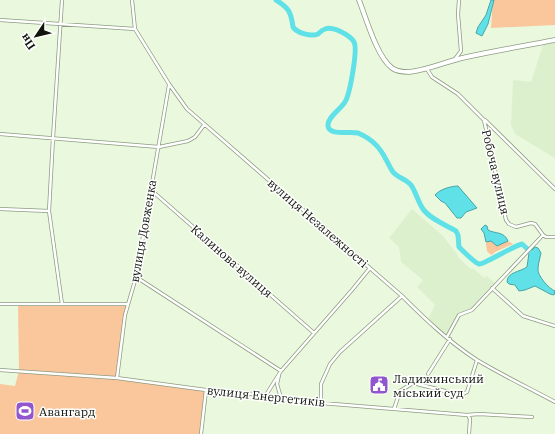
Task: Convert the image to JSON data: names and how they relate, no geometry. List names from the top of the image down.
{
  "streets": {
    "street": [
      "Робоча вулиця",
      "вулиця Незалежності",
      "вулиця Довженка",
      "Калинова вулиця",
      "вулиця Енергетиків"
    ]
  },
  "crossings": [
    ["вулиця Незалежності", "вулиця Довженка"],
    ["вулиця Довженка", "Калинова вулиця"],
    ["вулиця Довженка", "вулиця Енергетиків"]
  ],
  "places": {
    "public building": ["Ладижинський міський суд"],
    "sports": ["Авангард"]
  },
  "north": "bottom left"
}
